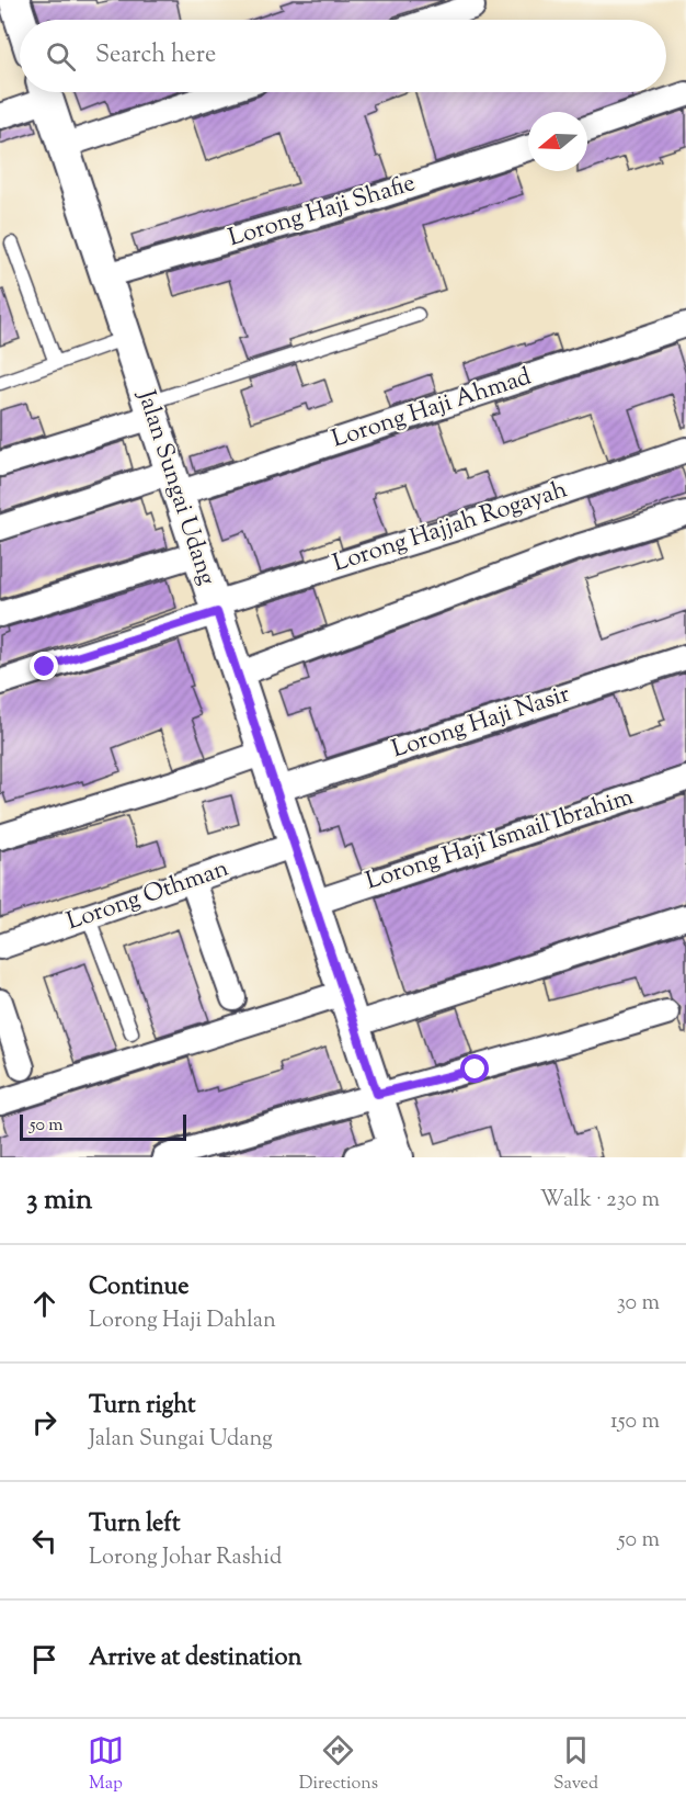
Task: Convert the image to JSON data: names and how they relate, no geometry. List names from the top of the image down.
{
  "streets": {
    "street": [
      "Lorong Haji Shafie",
      "Lorong Haji Ahmad",
      "Jalan Sungai Udang",
      "Lorong Hajjah Rogayah",
      "Lorong Haji Nasir",
      "Lorong Haji Ismail Ibrahim",
      "Lorong Othman"
    ]
  },
  "crossings": [
    ["Lorong Haji Shafie", "Jalan Sungai Udang"],
    ["Lorong Haji Ahmad", "Jalan Sungai Udang"],
    ["Jalan Sungai Udang", "Lorong Hajjah Rogayah"],
    ["Jalan Sungai Udang", "Lorong Haji Nasir"],
    ["Jalan Sungai Udang", "Lorong Haji Ismail Ibrahim"],
    ["Jalan Sungai Udang", "Lorong Othman"]
  ],
  "scale_bar": "50 m",
  "north": "left",
  "page": {
    "search": "Search here",
    "scale": "50 m",
    "heading": ["3 min", "Walk · 230 m"],
    "list": [
      ["Continue", "Lorong Haji Dahlan", "30 m"],
      ["Turn right", "Jalan Sungai Udang", "150 m"],
      ["Turn left", "Lorong Johar Rashid", "50 m"],
      "Arrive at destination"
    ],
    "nav": ["Map", "Directions", "Saved"]
  }
}
